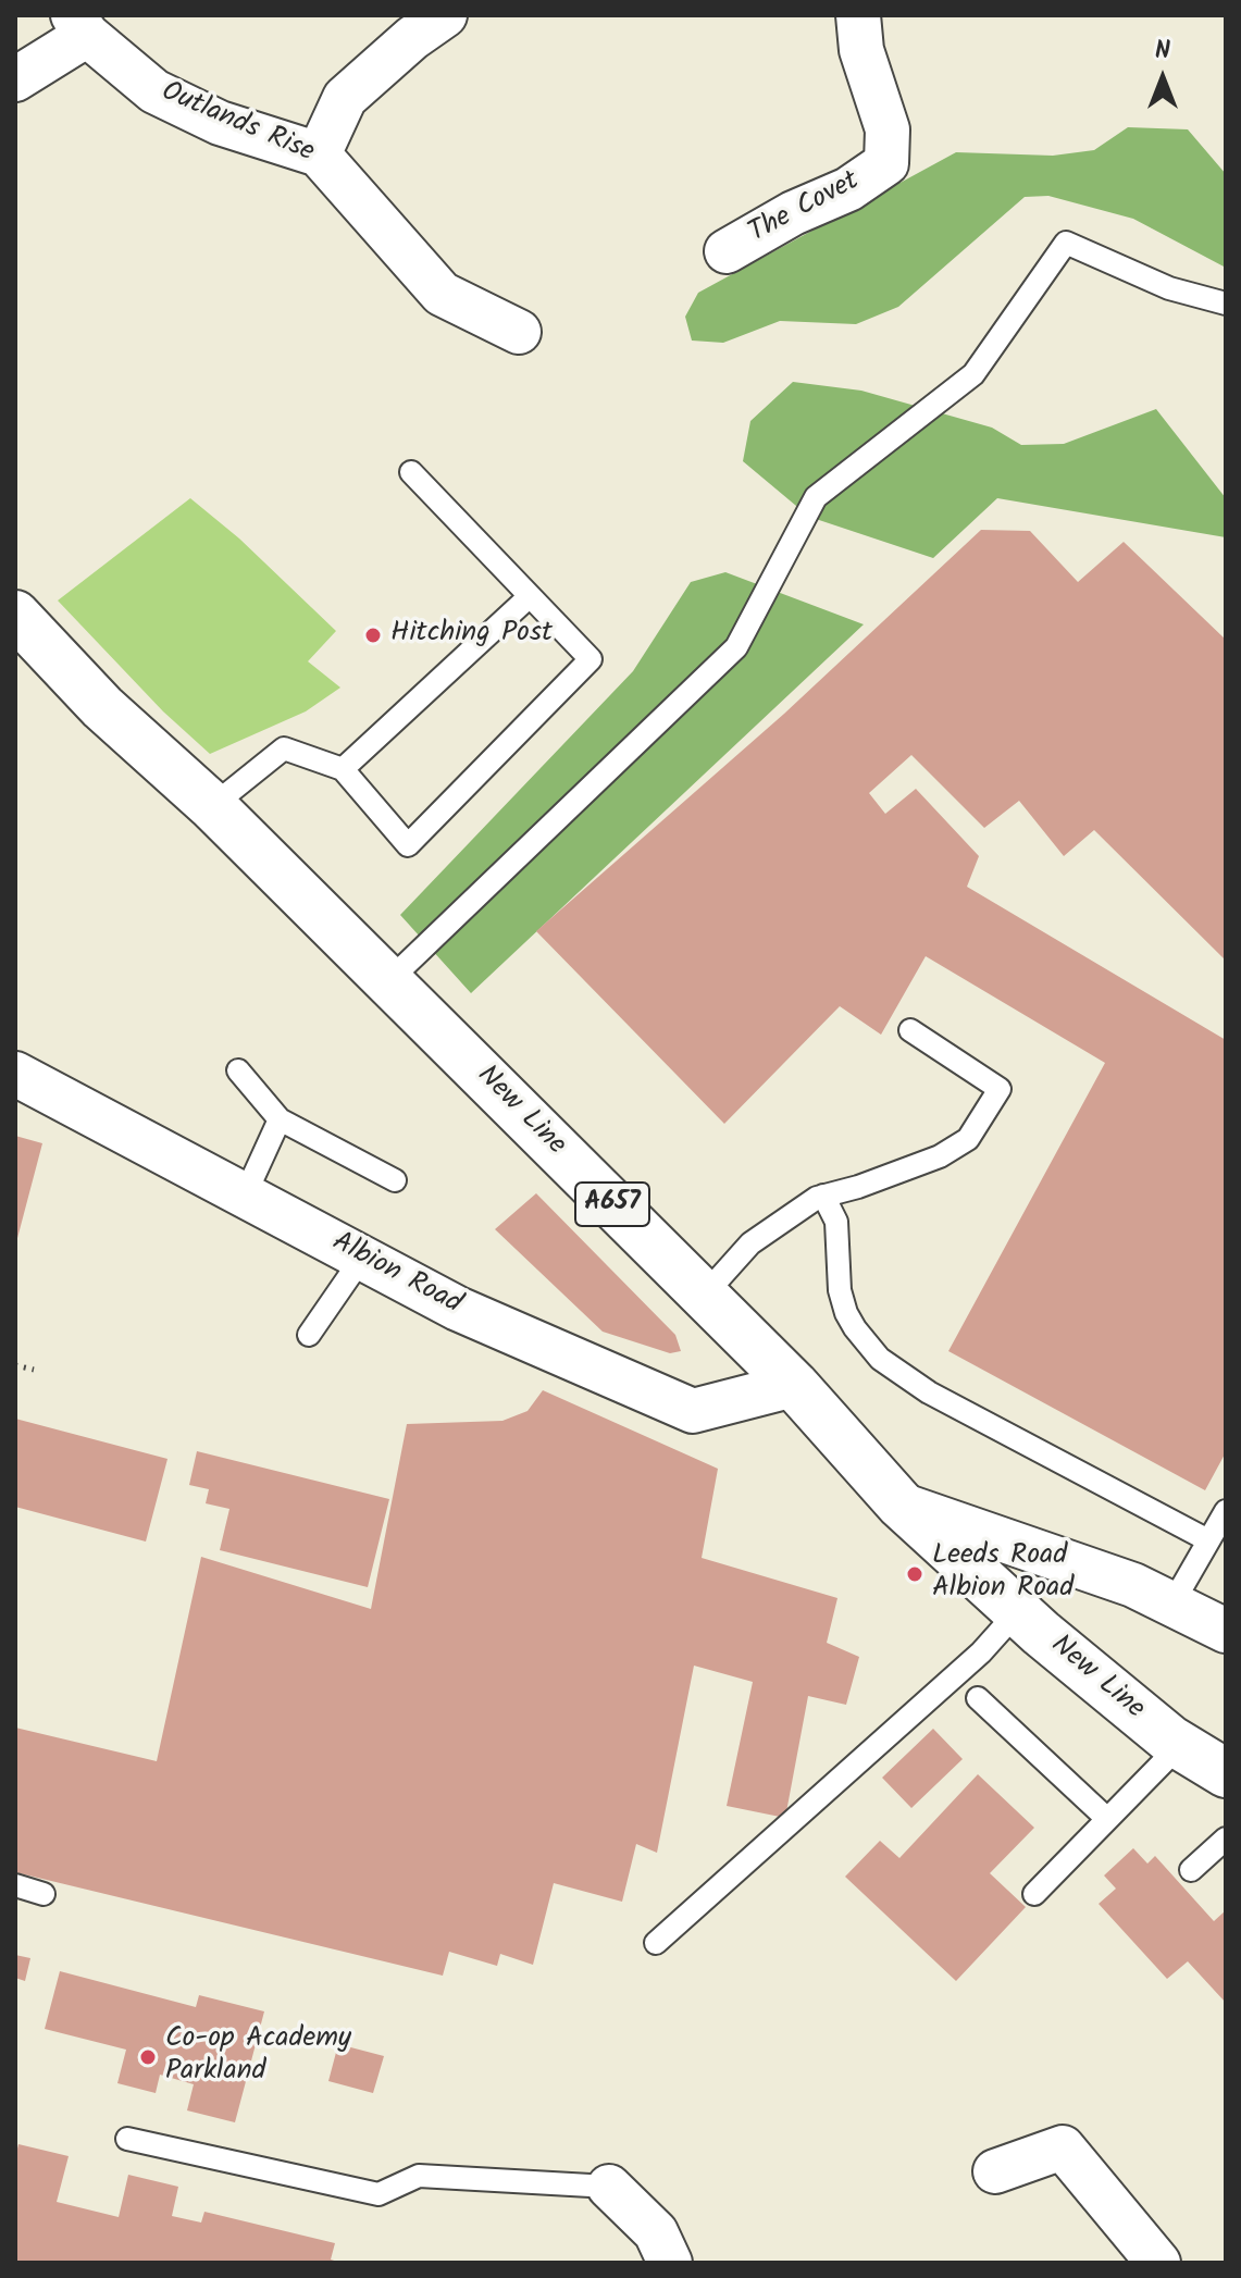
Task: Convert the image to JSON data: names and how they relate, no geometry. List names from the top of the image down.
{
  "streets": {
    "main road": ["New Line", "A657"],
    "street": ["Outlands Rise", "The Covet", "Albion Road"]
  },
  "crossings": [
    ["New Line", "Albion Road"]
  ],
  "places": ["Hitching Post", "Leeds Road Albion Road", "Co-op Academy Parkland"],
  "north": "top"
}
